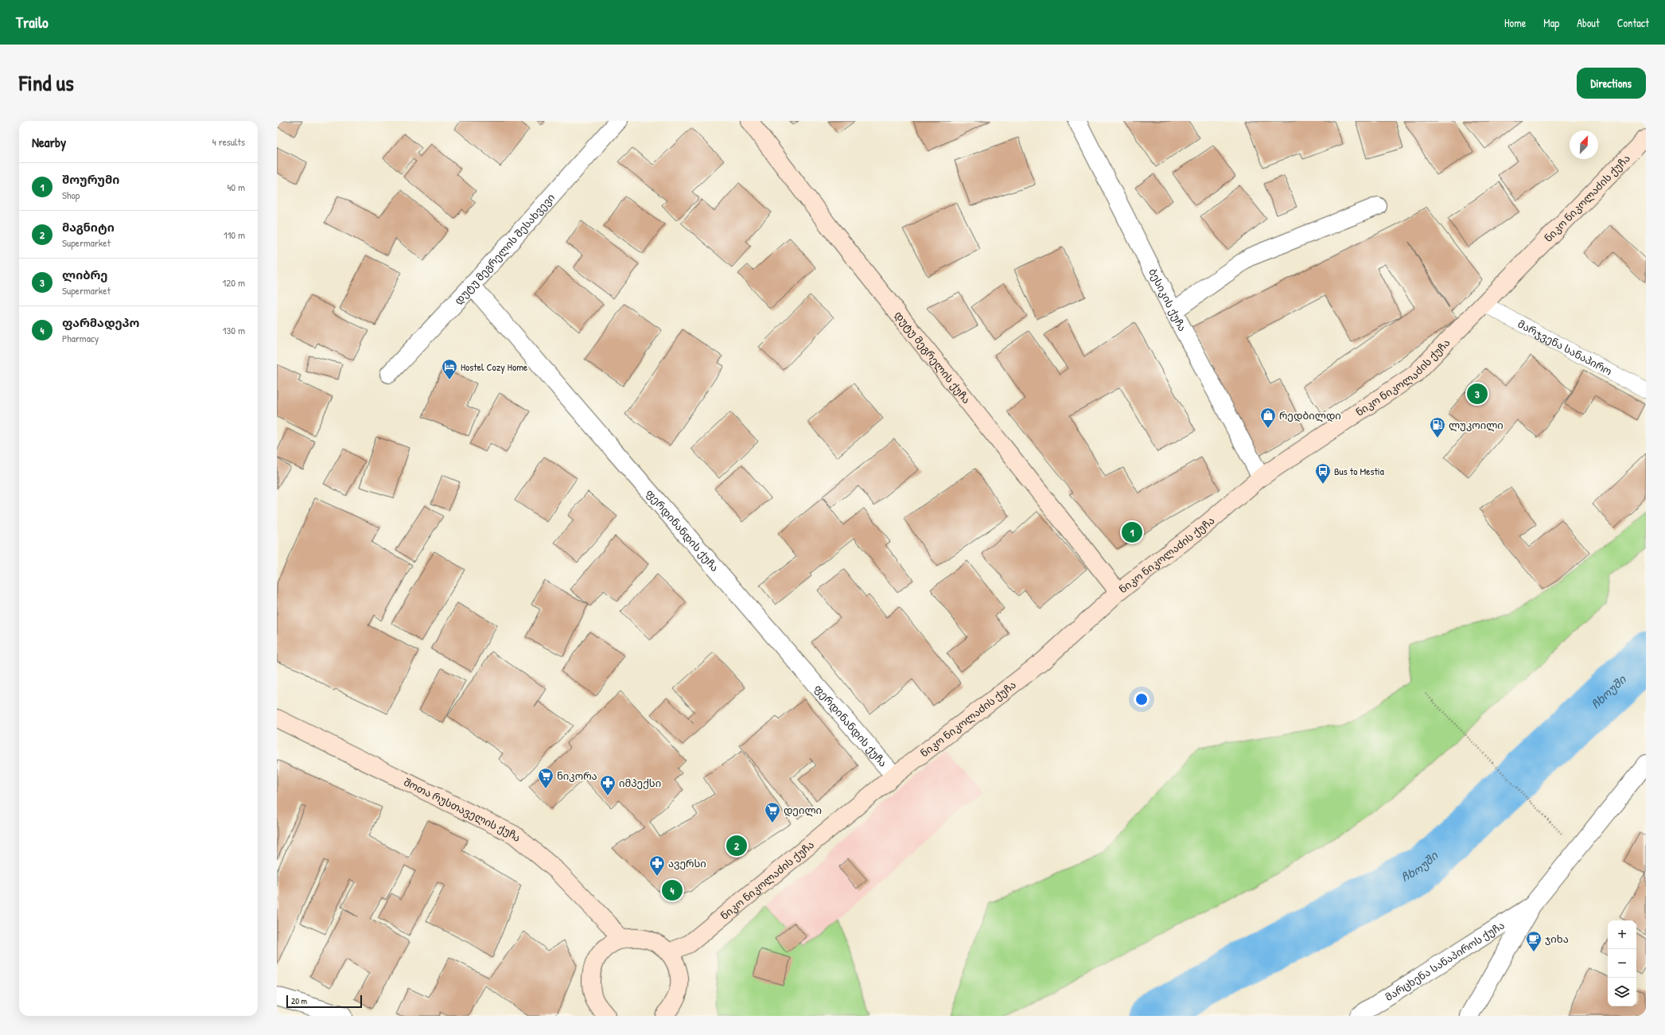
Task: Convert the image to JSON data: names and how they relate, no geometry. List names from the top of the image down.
{
  "streets": {
    "street": [
      "ნიკო ნიკოლაძის ქუჩა",
      "დუტუ მეგრელის შესახვევი",
      "ბესიკის ქუჩა",
      "დუტუ მეგრელის ქუჩა",
      "ფერდინანდის ქუჩა",
      "შოთა რუსთაველის ქუჩა",
      "მარცხენა სანაპიროს ქუჩა"
    ],
    "lane": ["მარჯვენა სანაპირო"]
  },
  "crossings": [
    ["ნიკო ნიკოლაძის ქუჩა", "ბესიკის ქუჩა"],
    ["ნიკო ნიკოლაძის ქუჩა", "მარჯვენა სანაპირო"],
    ["ნიკო ნიკოლაძის ქუჩა", "დუტუ მეგრელის ქუჩა"],
    ["ნიკო ნიკოლაძის ქუჩა", "ფერდინანდის ქუჩა"],
    ["დუტუ მეგრელის შესახვევი", "ფერდინანდის ქუჩა"]
  ],
  "water": ["ჩხოუში"],
  "places": {
    "hotel": ["Hostel Cozy Home"],
    "shop": ["რედბილდი"],
    "fuel station": ["ლუკოილი"],
    "bus stop": ["Bus to Mestia"],
    "supermarket": ["ნიკორა", "დეილი"],
    "pharmacy": ["იმპექსი", "ავერსი"],
    "cafe": ["ჯიხა"]
  },
  "scale_bar": "20 m",
  "north": "top right",
  "page": {
    "header": "Trailo",
    "nav": [
      "Home",
      "Map",
      "About",
      "Contact"
    ],
    "title": "Find us",
    "buttons": "Directions",
    "heading": ["Nearby", "4 results"],
    "list": [
      {
        "mark": "1",
        "name": "შოურუმი",
        "note": "Shop",
        "value": "40 m"
      },
      {
        "mark": "2",
        "name": "მაგნიტი",
        "note": "Supermarket",
        "value": "110 m"
      },
      {
        "mark": "3",
        "name": "ლიბრე",
        "note": "Supermarket",
        "value": "120 m"
      },
      {
        "mark": "4",
        "name": "ფარმადეპო",
        "note": "Pharmacy",
        "value": "130 m"
      }
    ],
    "pins": [
      "3",
      "1",
      "2",
      "4"
    ],
    "map_buttons": ["+", "−"],
    "scale": "20 m"
  }
}
